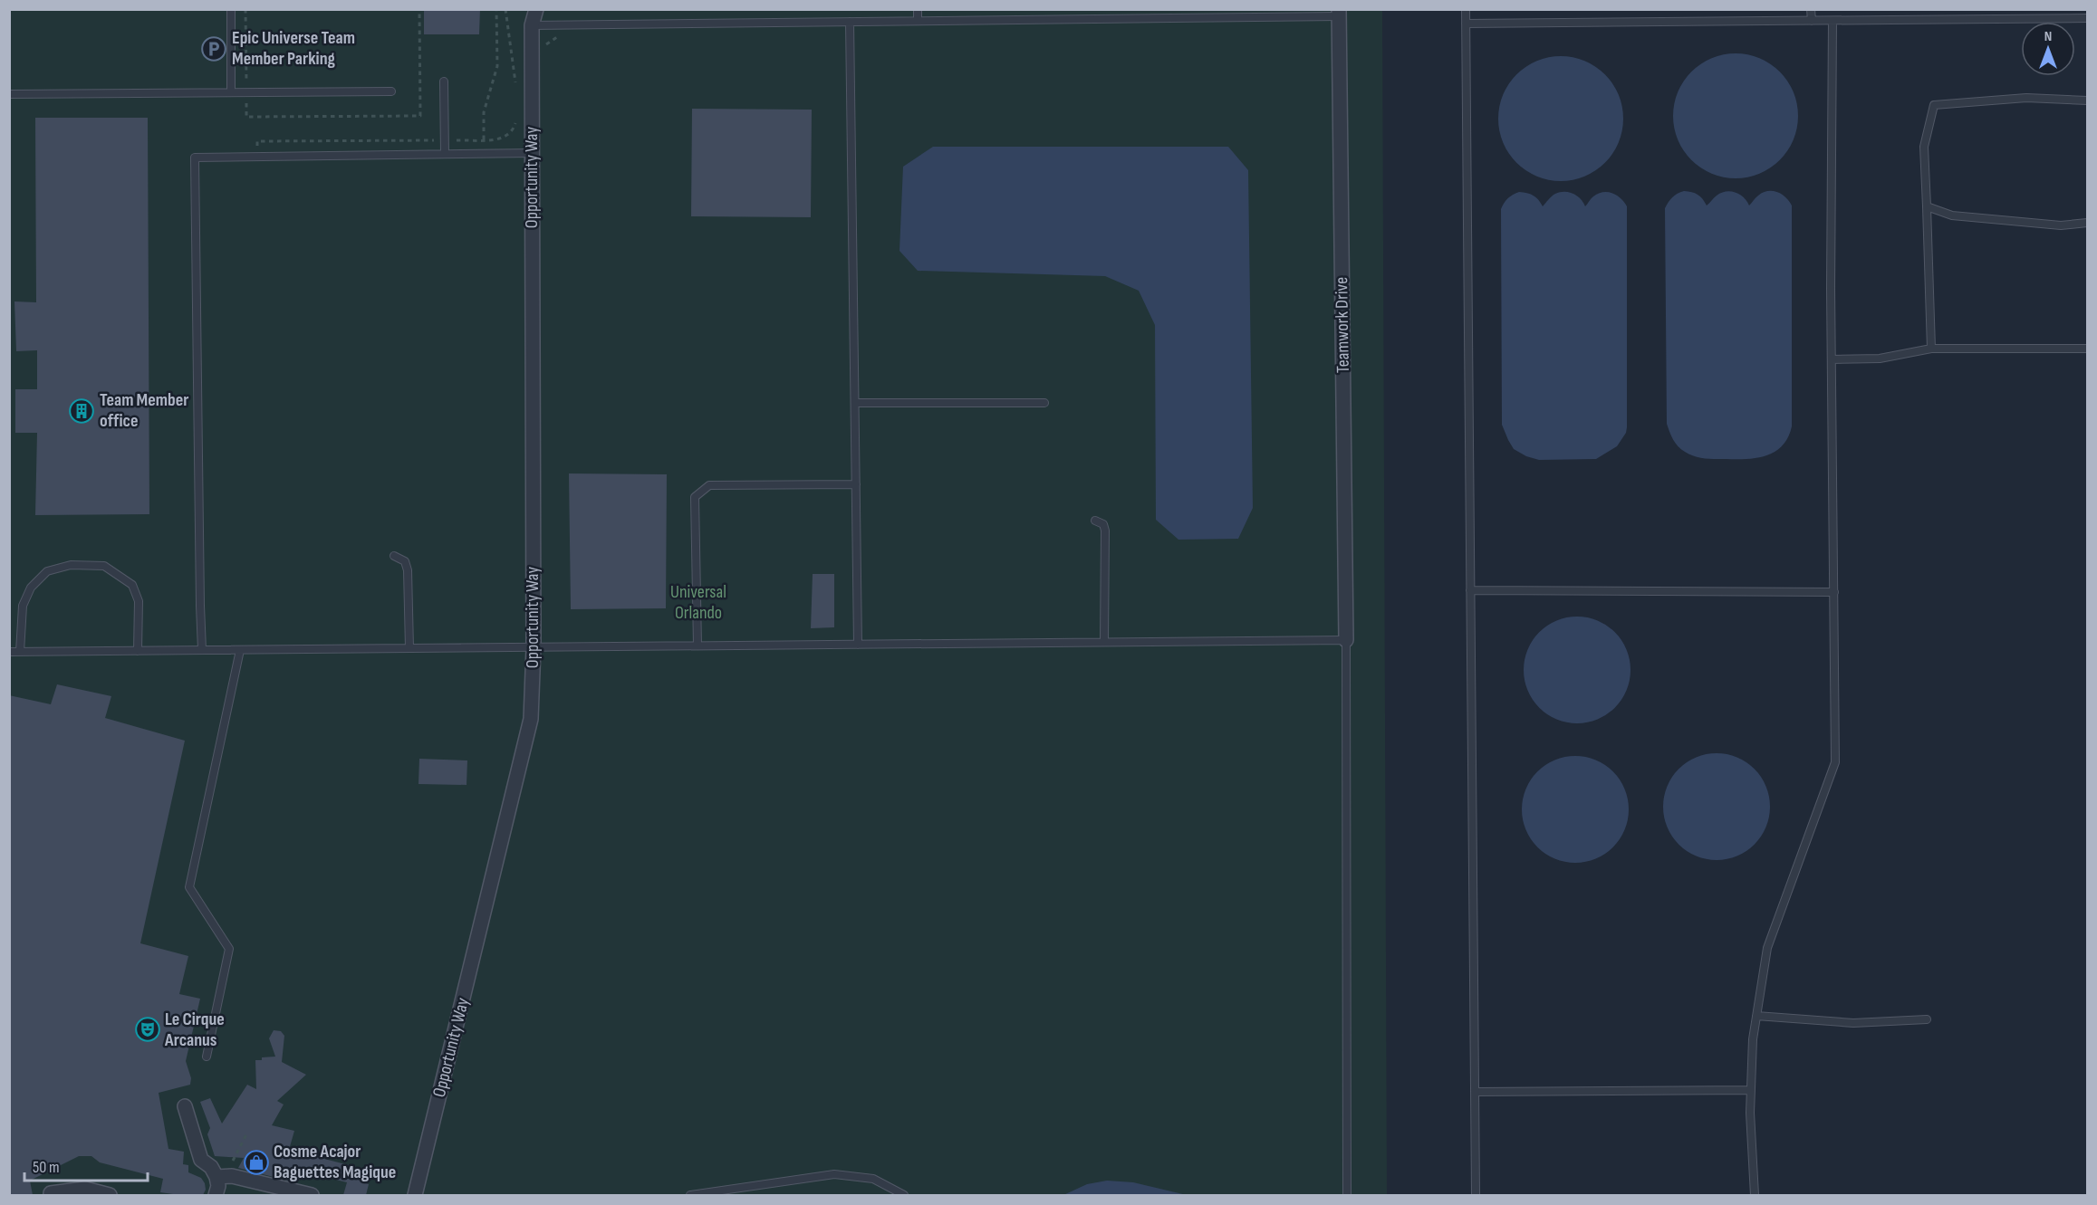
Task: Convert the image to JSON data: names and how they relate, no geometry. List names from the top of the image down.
{
  "streets": {
    "street": ["Opportunity Way", "Teamwork Drive"]
  },
  "parks": ["Universal Orlando"],
  "places": {
    "parking": ["Epic Universe Team Member Parking"],
    "building": ["Team Member office"],
    "theatre": ["Le Cirque Arcanus"],
    "shop": ["Cosme Acajor Baguettes Magique"]
  },
  "scale_bar": "50 m",
  "north": "top"
}
